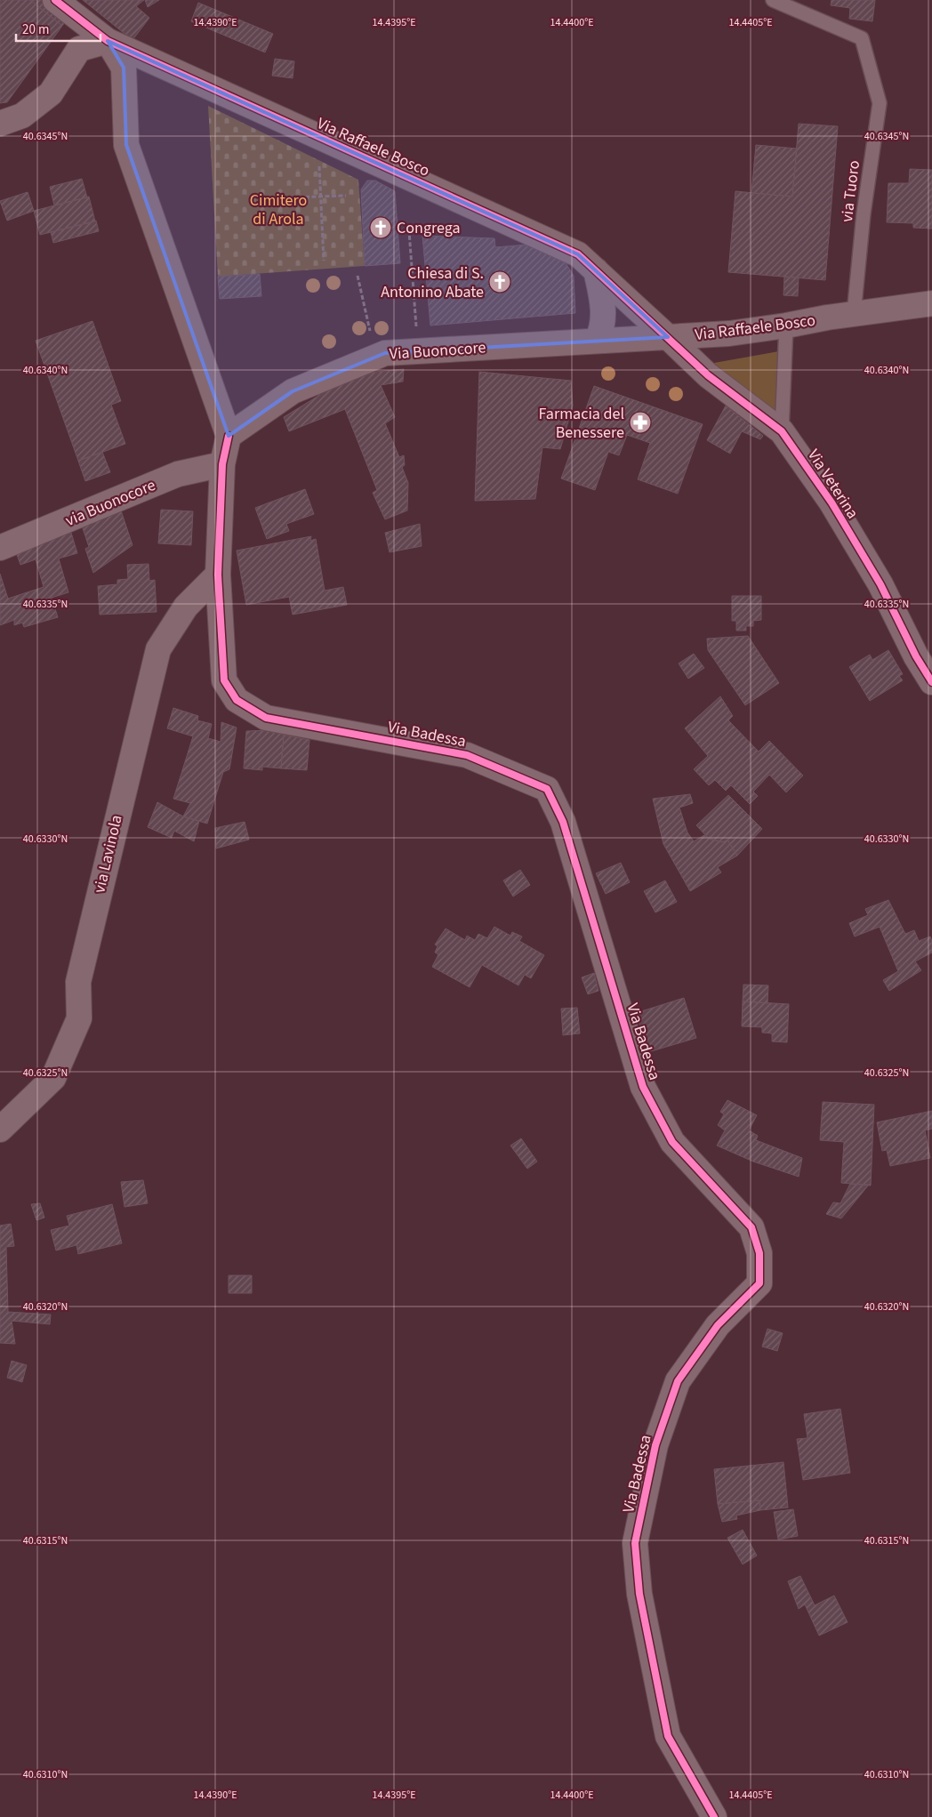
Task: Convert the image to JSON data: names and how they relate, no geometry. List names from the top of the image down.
{
  "streets": {
    "street": [
      "Via Raffaele Bosco",
      "Via Buonocore",
      "Via Veterina",
      "via Buonocore",
      "Via Badessa",
      "via Lavinola"
    ],
    "lane": ["via Tuoro"]
  },
  "crossings": [
    ["Via Raffaele Bosco", "via Tuoro"],
    ["Via Raffaele Bosco", "Via Buonocore"],
    ["Via Raffaele Bosco", "Via Veterina"],
    ["Via Buonocore", "Via Veterina"],
    ["Via Buonocore", "Via Badessa"],
    ["via Buonocore", "Via Badessa"],
    ["Via Badessa", "via Lavinola"]
  ],
  "parks": ["Cimitero di Arola"],
  "places": {
    "church": ["Congrega", "Chiesa di S. Antonino Abate"],
    "pharmacy": ["Farmacia del Benessere"]
  },
  "scale_bar": "20 m",
  "coordinates": [
    "14.4390°E",
    "14.4395°E",
    "14.4400°E",
    "14.4405°E",
    "40.6345°N",
    "40.6340°N",
    "40.6335°N",
    "40.6330°N",
    "40.6325°N",
    "40.6320°N",
    "40.6315°N",
    "40.6310°N"
  ]
}
